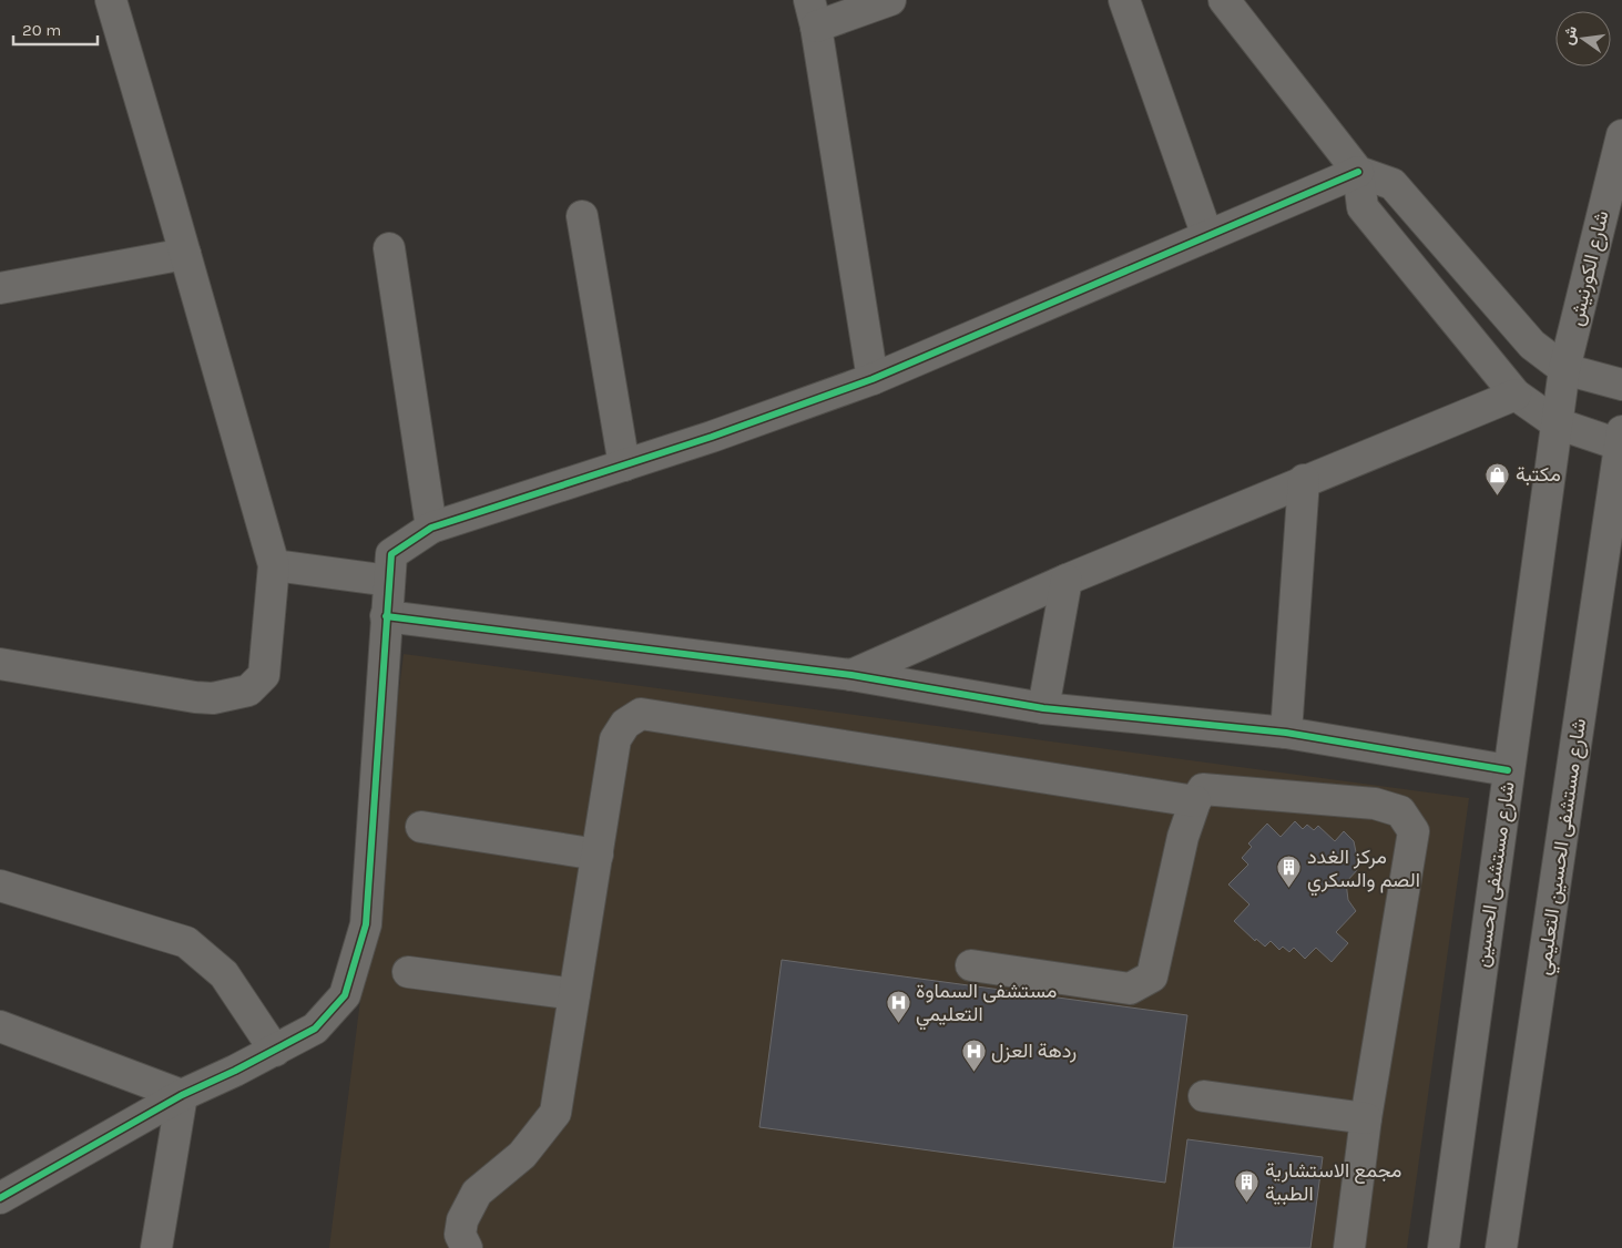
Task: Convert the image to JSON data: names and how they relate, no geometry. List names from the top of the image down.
{
  "streets": {
    "street": ["شارع الكورنيش", "شارع مستشفى الحسين التعليمي", "شارع مستشفى الحسين"]
  },
  "crossings": [
    ["شارع الكورنيش", "شارع مستشفى الحسين"]
  ],
  "places": {
    "shop": ["مكتبة"],
    "building": ["مركز الغدد الصم والسكري", "مجمع الاستشارية الطبية"],
    "hospital": ["مستشفى السماوة التعليمي", "ردهة العزل"]
  },
  "scale_bar": "20 m",
  "north": "left"
}
